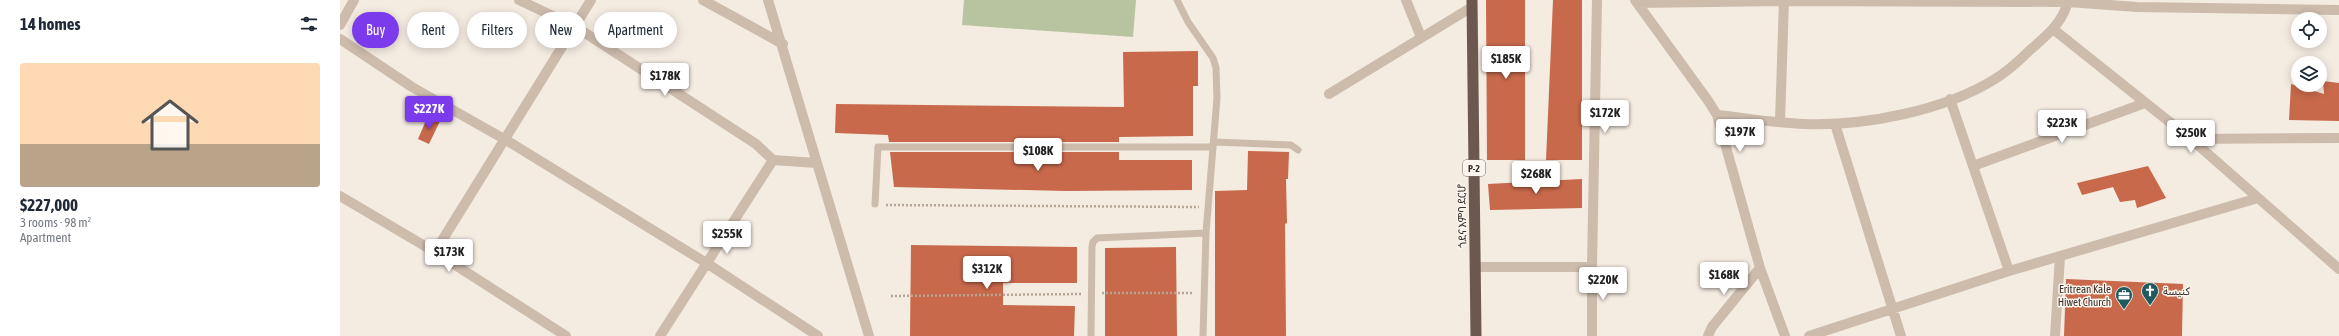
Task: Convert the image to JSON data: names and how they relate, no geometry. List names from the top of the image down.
{
  "streets": {
    "highway": ["P-2", "ጎደና እምባ ደርሆ"]
  },
  "places": {
    "church": ["كنيسة"],
    "office": ["Eritrean Kale Hiwet Church"]
  },
  "page": {
    "heading": "14 homes",
    "chip": [
      "Buy",
      "Rent",
      "Filters",
      "New",
      "Apartment"
    ],
    "price": [
      "$185K",
      "$178K",
      "$227K",
      "$172K",
      "$223K",
      "$197K",
      "$250K",
      "$108K",
      "$268K",
      "$255K",
      "$173K",
      "$312K",
      "$168K",
      "$220K"
    ],
    "list": [
      {
        "name": "$227,000",
        "note": "3 rooms · 98 m² · Apartment"
      }
    ]
  }
}
